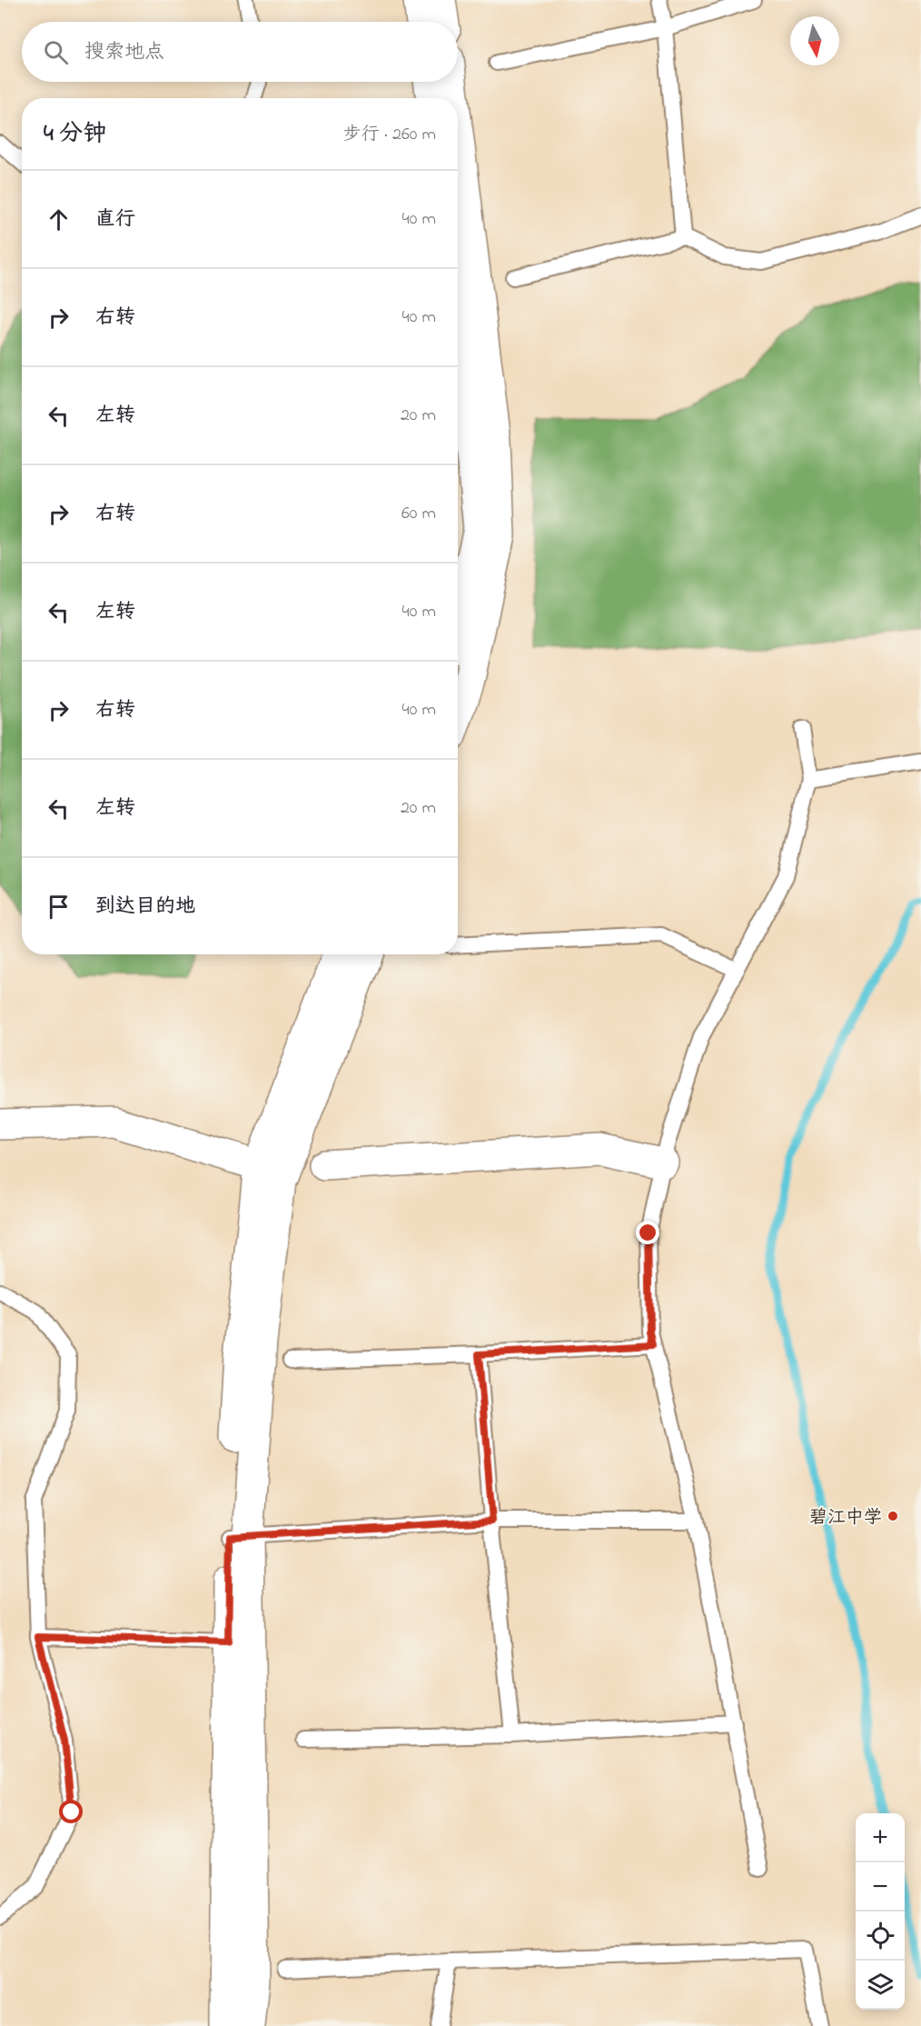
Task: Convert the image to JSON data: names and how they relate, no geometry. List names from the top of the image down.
{
  "places": ["碧江中学"],
  "north": "bottom",
  "page": {
    "search": "搜索地点",
    "heading": ["4 分钟", "步行 · 260 m"],
    "list": [
      ["直行", "40 m"],
      ["右转", "40 m"],
      ["左转", "20 m"],
      ["右转", "60 m"],
      ["左转", "40 m"],
      ["右转", "40 m"],
      ["左转", "20 m"],
      "到达目的地"
    ],
    "map_buttons": ["+", "−"]
  }
}
